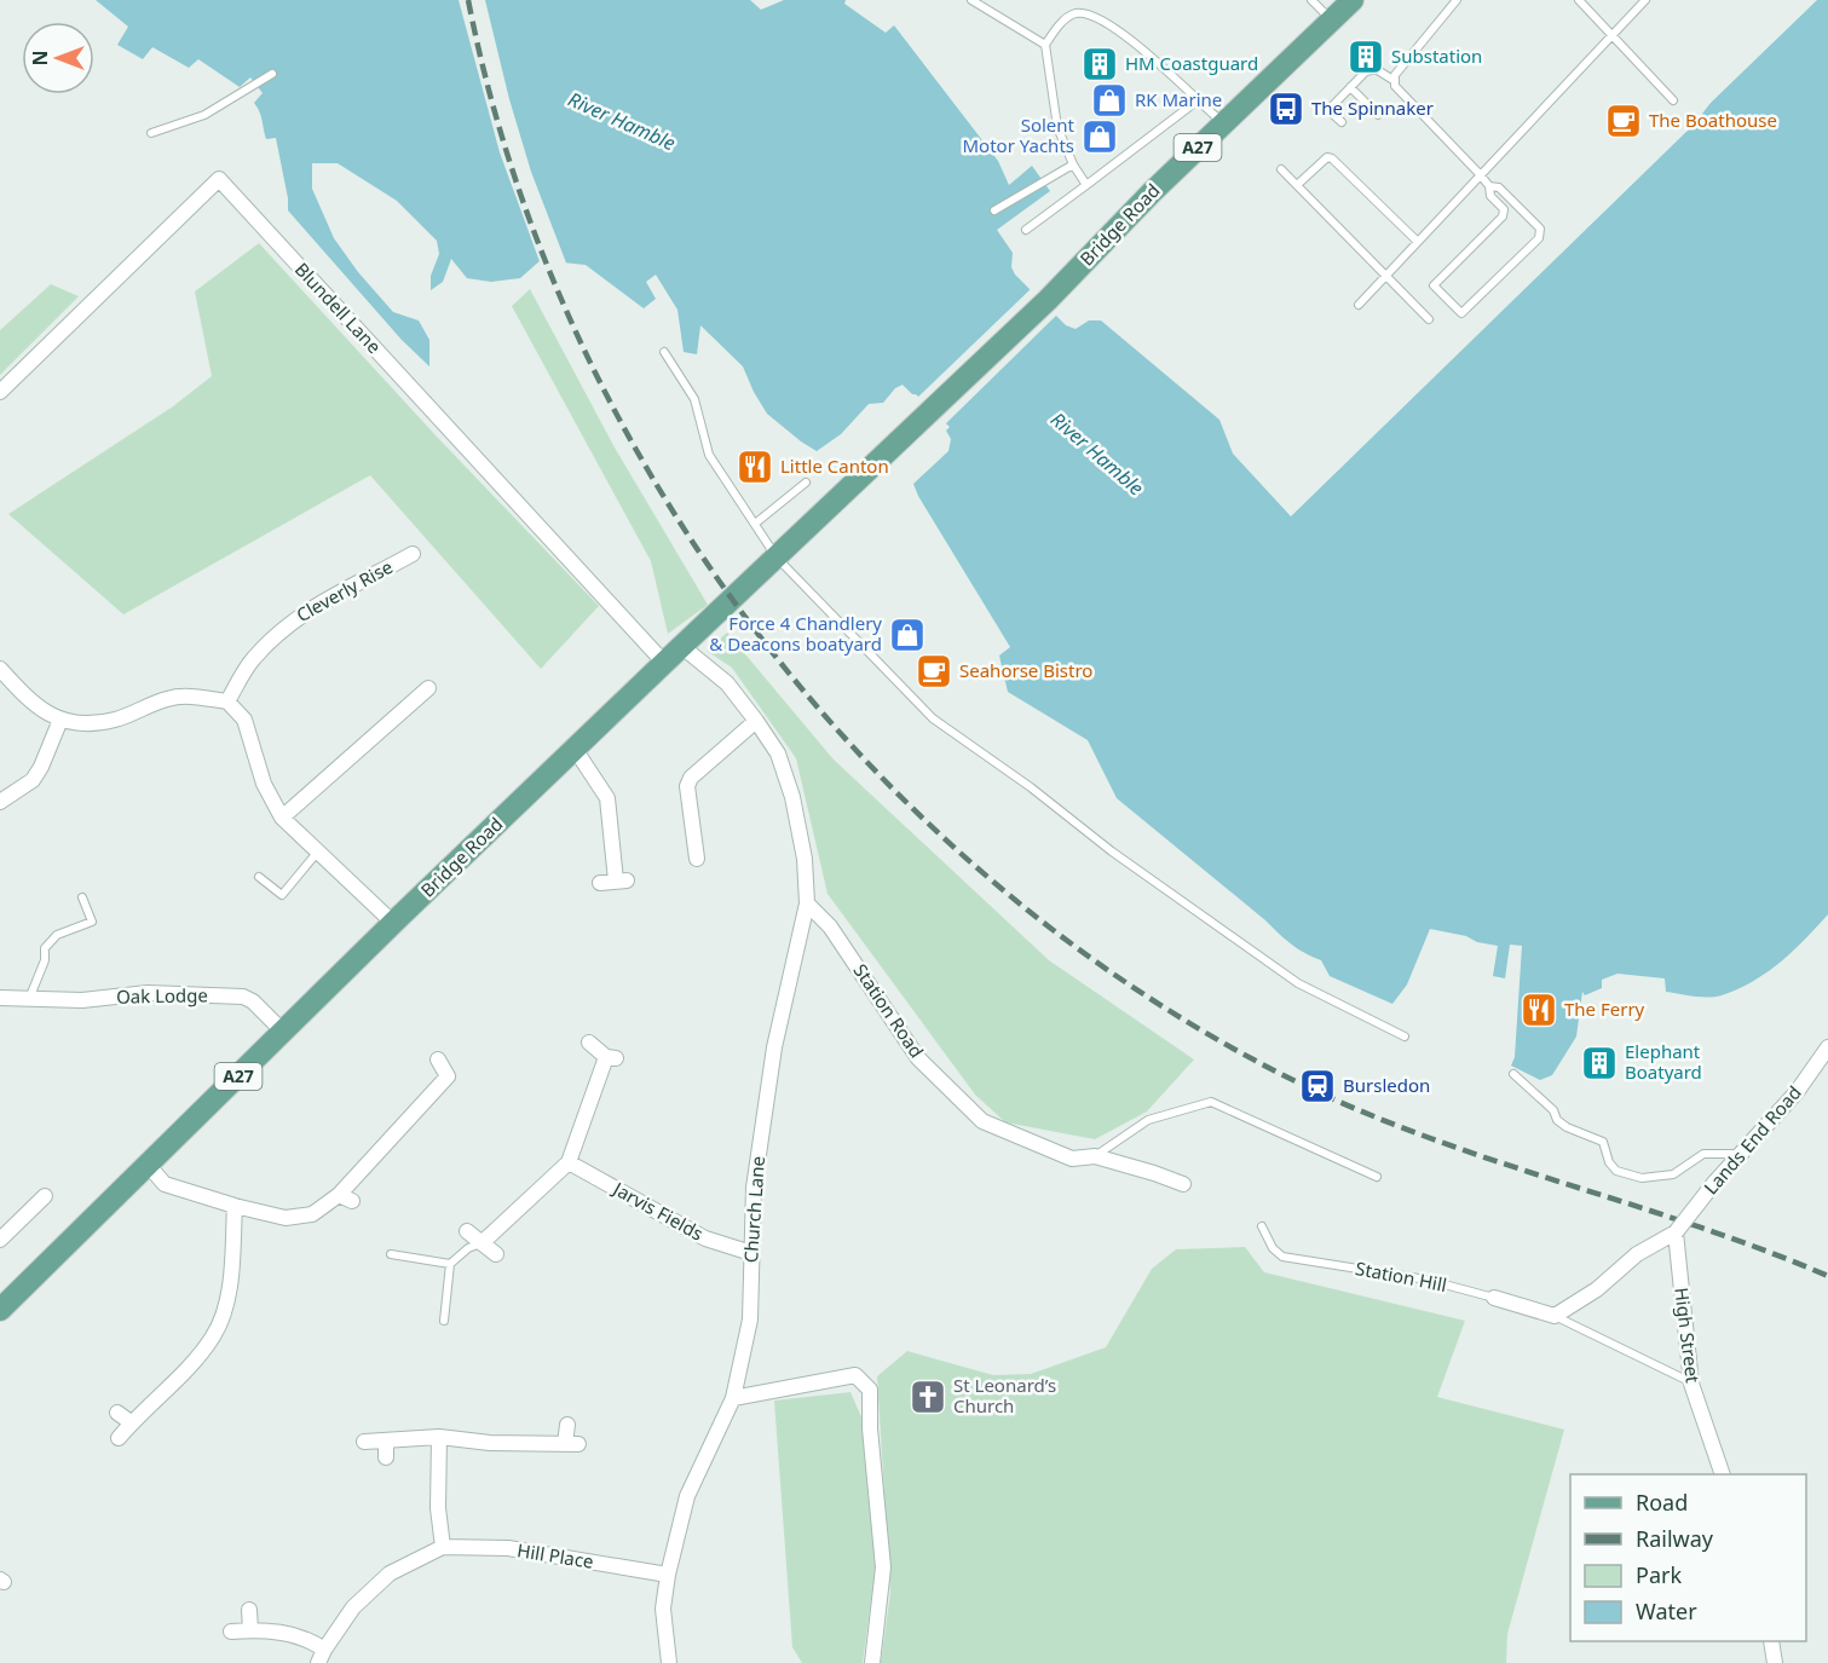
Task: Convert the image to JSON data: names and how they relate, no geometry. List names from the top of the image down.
{
  "streets": {
    "main road": ["A27", "Bridge Road"],
    "street": [
      "Blundell Lane",
      "Cleverly Rise",
      "Oak Lodge",
      "Station Road",
      "Lands End Road",
      "Church Lane",
      "Jarvis Fields",
      "Station Hill",
      "High Street",
      "Hill Place"
    ]
  },
  "crossings": [
    ["Bridge Road", "Blundell Lane"],
    ["Bridge Road", "Oak Lodge"],
    ["Bridge Road", "Church Lane"],
    ["Station Road", "Church Lane"],
    ["Lands End Road", "High Street"],
    ["Church Lane", "Jarvis Fields"],
    ["Station Hill", "High Street"]
  ],
  "water": ["River Hamble"],
  "places": {
    "building": ["Substation", "HM Coastguard", "Elephant Boatyard"],
    "shop": ["RK Marine", "Solent Motor Yachts", "Force 4 Chandlery & Deacons boatyard"],
    "bus stop": ["The Spinnaker"],
    "cafe": ["The Boathouse", "Seahorse Bistro"],
    "restaurant": ["Little Canton", "The Ferry"],
    "station": ["Bursledon"],
    "church": ["St Leonard’s Church"]
  },
  "legend": [
    "Road",
    "Railway",
    "Park",
    "Water"
  ],
  "north": "left"
}
